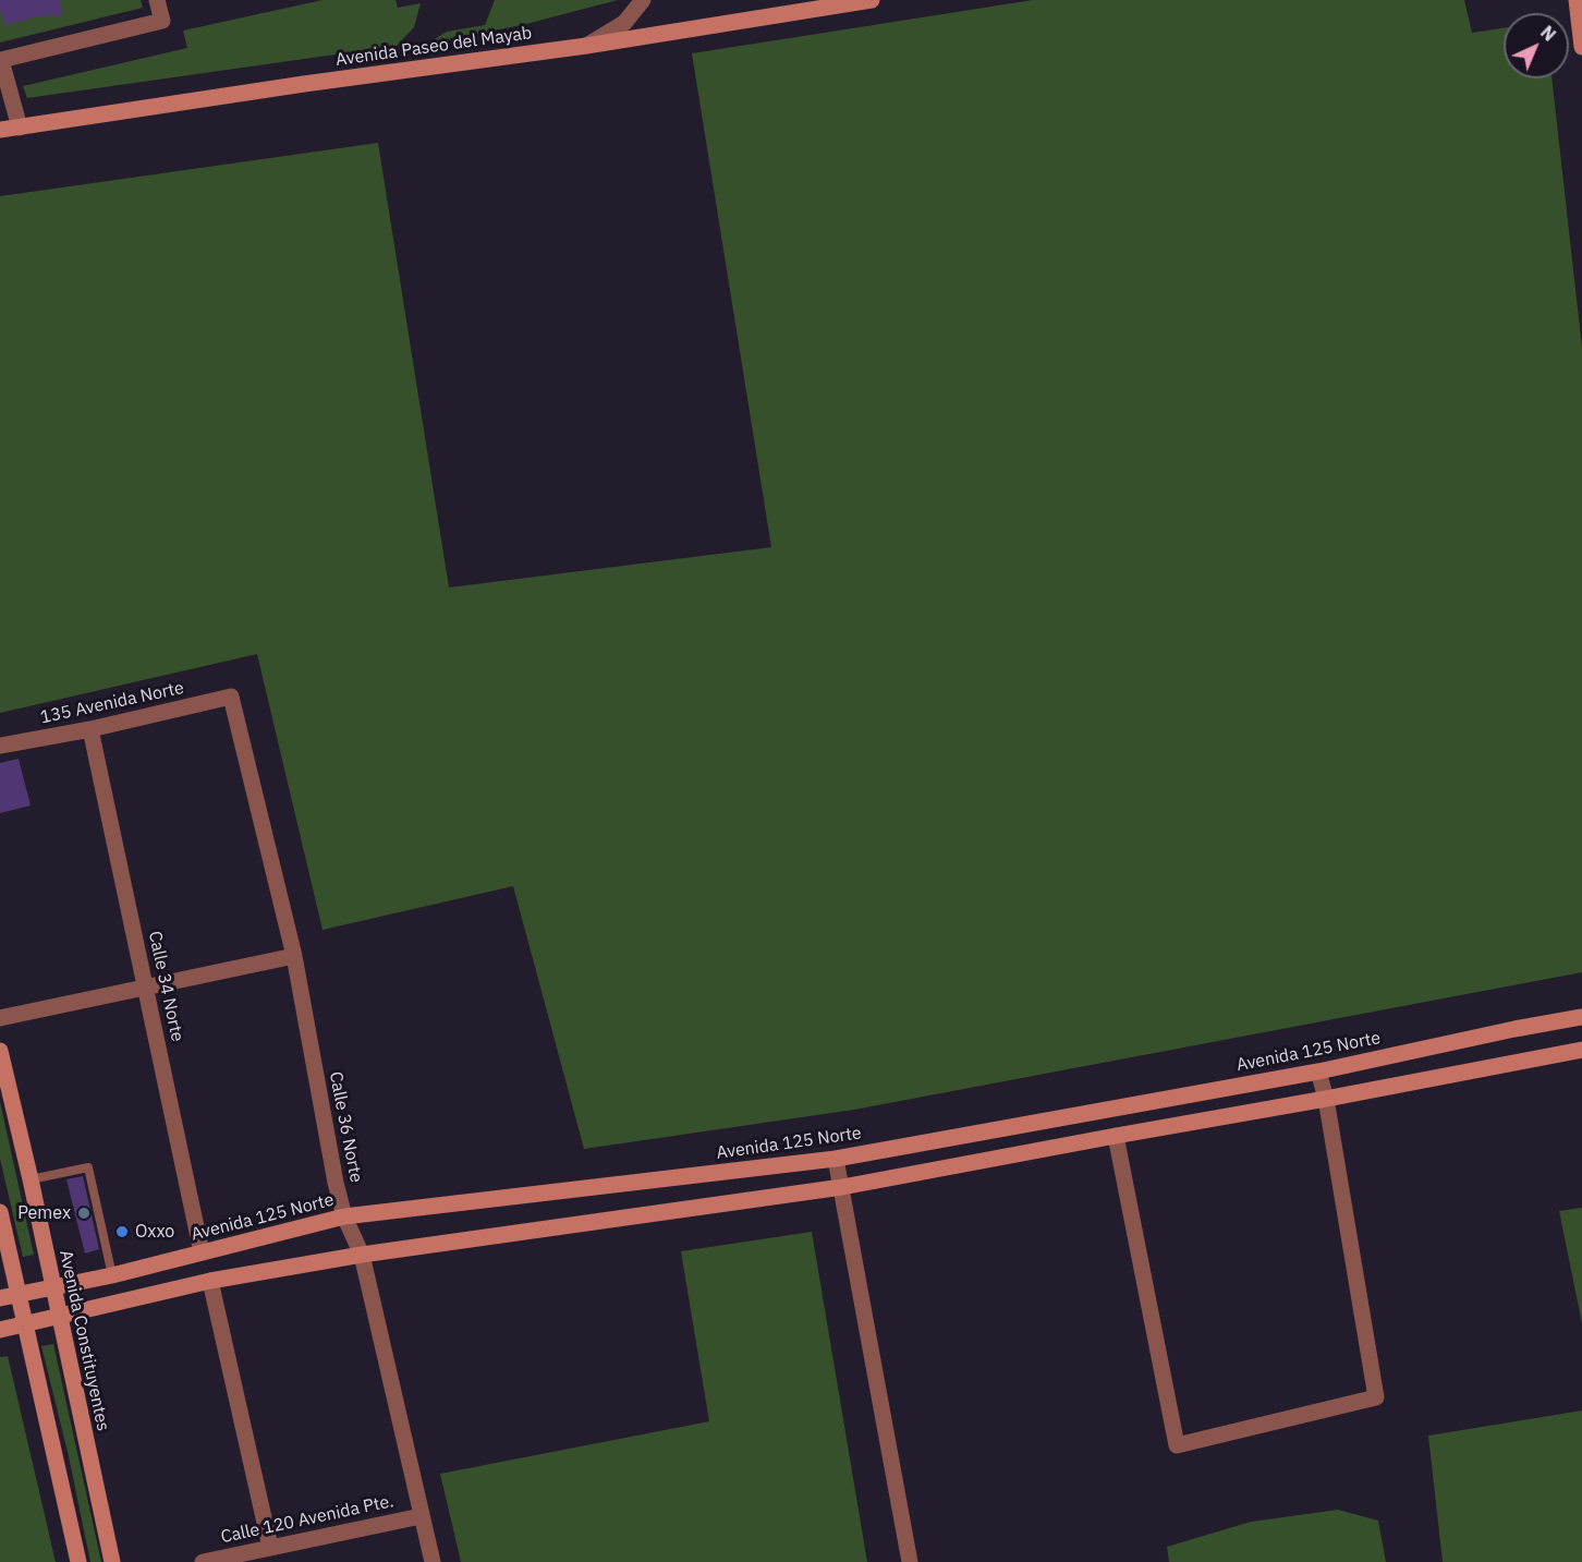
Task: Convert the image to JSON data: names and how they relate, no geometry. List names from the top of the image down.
{
  "streets": {
    "main road": ["Avenida Paseo del Mayab", "Avenida 125 Norte", "Avenida Constituyentes"],
    "street": [
      "135 Avenida Norte",
      "Calle 34 Norte",
      "Calle 36 Norte",
      "Calle 120 Avenida Pte."
    ]
  },
  "crossings": [
    ["135 Avenida Norte", "Calle 34 Norte"],
    ["135 Avenida Norte", "Calle 36 Norte"],
    ["Calle 34 Norte", "Avenida 125 Norte"],
    ["Avenida 125 Norte", "Calle 36 Norte"],
    ["Avenida 125 Norte", "Avenida Constituyentes"],
    ["Calle 36 Norte", "Calle 120 Avenida Pte."]
  ],
  "places": ["Pemex", "Oxxo"],
  "north": "top right"
}
